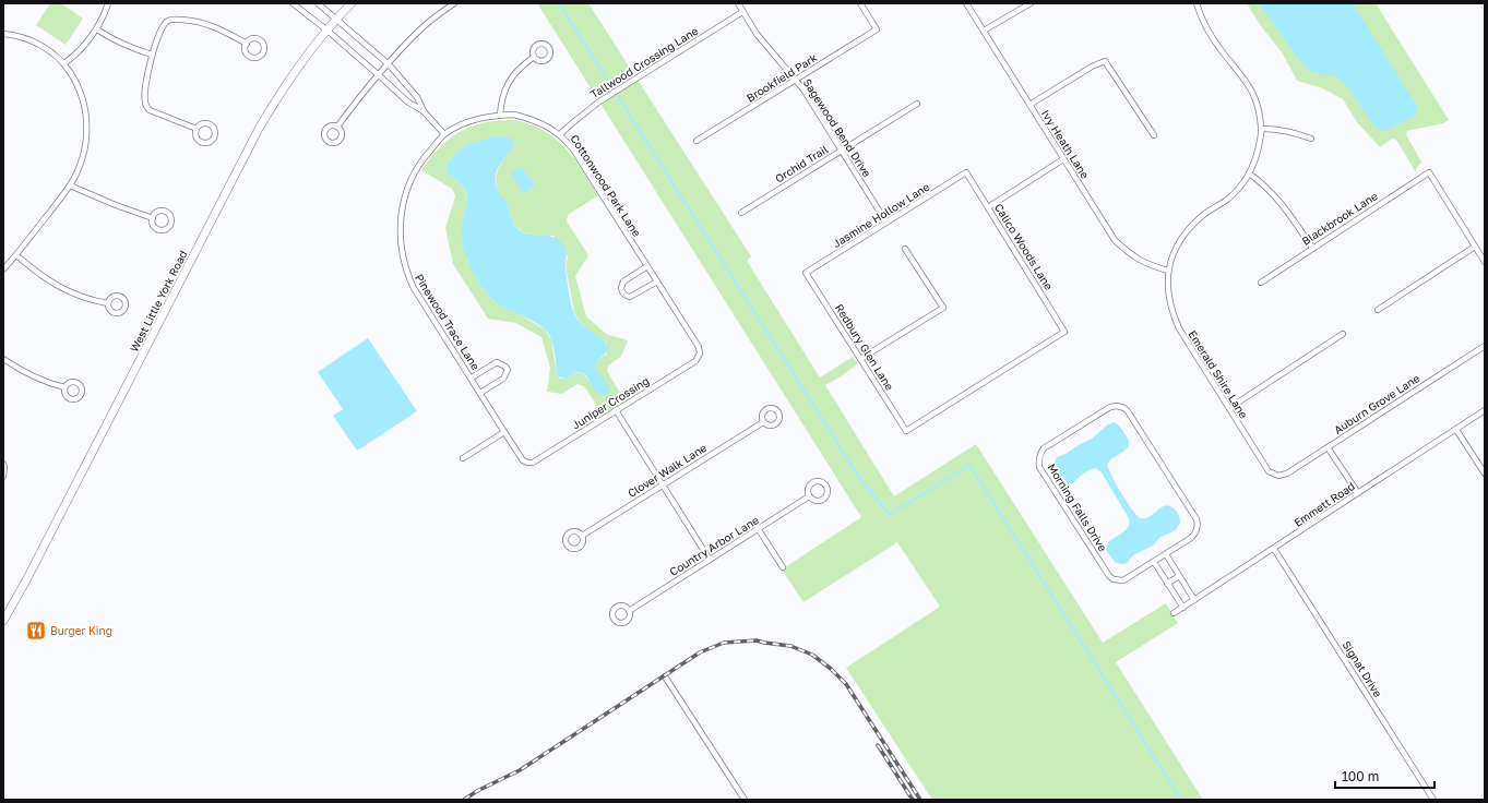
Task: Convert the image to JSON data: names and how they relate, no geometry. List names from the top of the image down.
{
  "streets": {
    "main road": ["West Little York Road"],
    "street": [
      "Tallwood Crossing Lane",
      "Brookfield Park",
      "Sagewood Bend Drive",
      "Ivy Heath Lane",
      "Orchid Trail",
      "Cottonwood Park Lane",
      "Jasmine Hollow Lane",
      "Blackbrook Lane",
      "Calico Woods Lane",
      "Pinewood Trace Lane",
      "Redbury Glen Lane",
      "Emerald Shire Lane",
      "Juniper Crossing",
      "Auburn Grove Lane",
      "Clover Walk Lane",
      "Emmett Road",
      "Morning Falls Drive",
      "Country Arbor Lane",
      "Signat Drive"
    ]
  },
  "crossings": [
    ["Tallwood Crossing Lane", "Sagewood Bend Drive"],
    ["Tallwood Crossing Lane", "Cottonwood Park Lane"],
    ["Brookfield Park", "Sagewood Bend Drive"],
    ["Sagewood Bend Drive", "Orchid Trail"],
    ["Sagewood Bend Drive", "Jasmine Hollow Lane"],
    ["Ivy Heath Lane", "Emerald Shire Lane"],
    ["Cottonwood Park Lane", "Pinewood Trace Lane"],
    ["Cottonwood Park Lane", "Juniper Crossing"],
    ["Jasmine Hollow Lane", "Calico Woods Lane"],
    ["Jasmine Hollow Lane", "Redbury Glen Lane"],
    ["Calico Woods Lane", "Redbury Glen Lane"],
    ["Pinewood Trace Lane", "Juniper Crossing"],
    ["Emerald Shire Lane", "Auburn Grove Lane"],
    ["Emmett Road", "Signat Drive"]
  ],
  "places": {
    "restaurant": ["Burger King"]
  },
  "scale_bar": "100 m"
}
